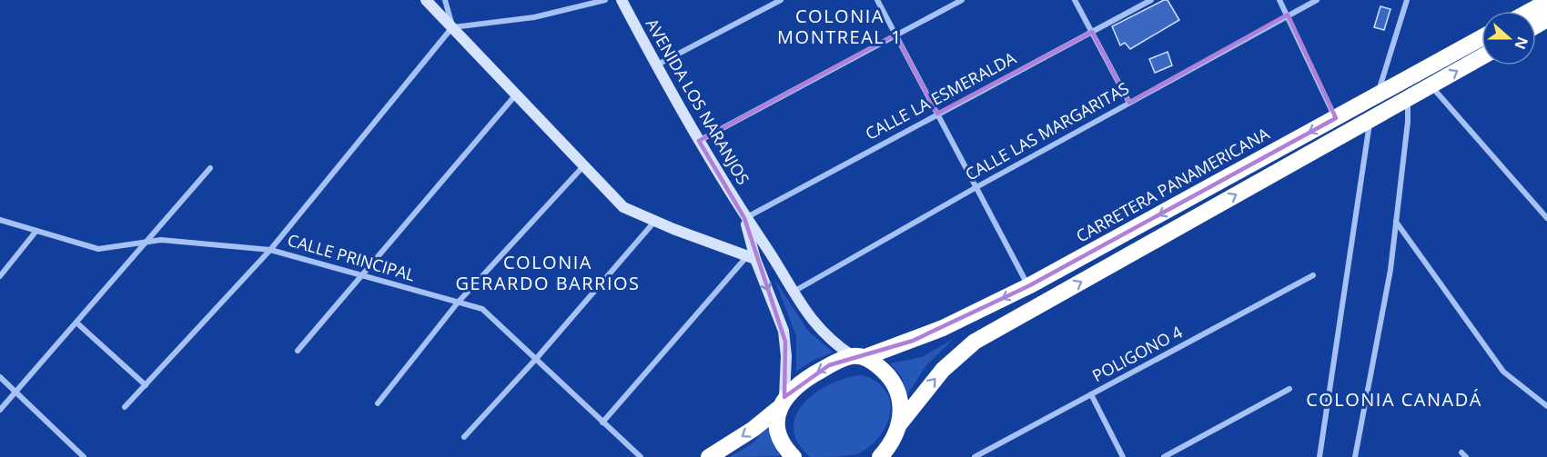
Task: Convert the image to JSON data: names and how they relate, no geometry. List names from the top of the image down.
{
  "streets": {
    "highway": ["CARRETERA PANAMERICANA"],
    "main road": ["AVENIDA LOS NARANJOS"],
    "street": [
      "CALLE LA ESMERALDA",
      "CALLE LAS MARGARITAS",
      "CALLE PRINCIPAL",
      "POLIGONO 4"
    ]
  },
  "crossings": [
    ["CALLE LA ESMERALDA", "AVENIDA LOS NARANJOS"],
    ["AVENIDA LOS NARANJOS", "CALLE LAS MARGARITAS"],
    ["AVENIDA LOS NARANJOS", "CARRETERA PANAMERICANA"]
  ],
  "districts": ["COLONIA MONTREAL 1", "COLONIA GERARDO BARRIOS", "COLONIA CANADÁ"],
  "north": "right"
}
